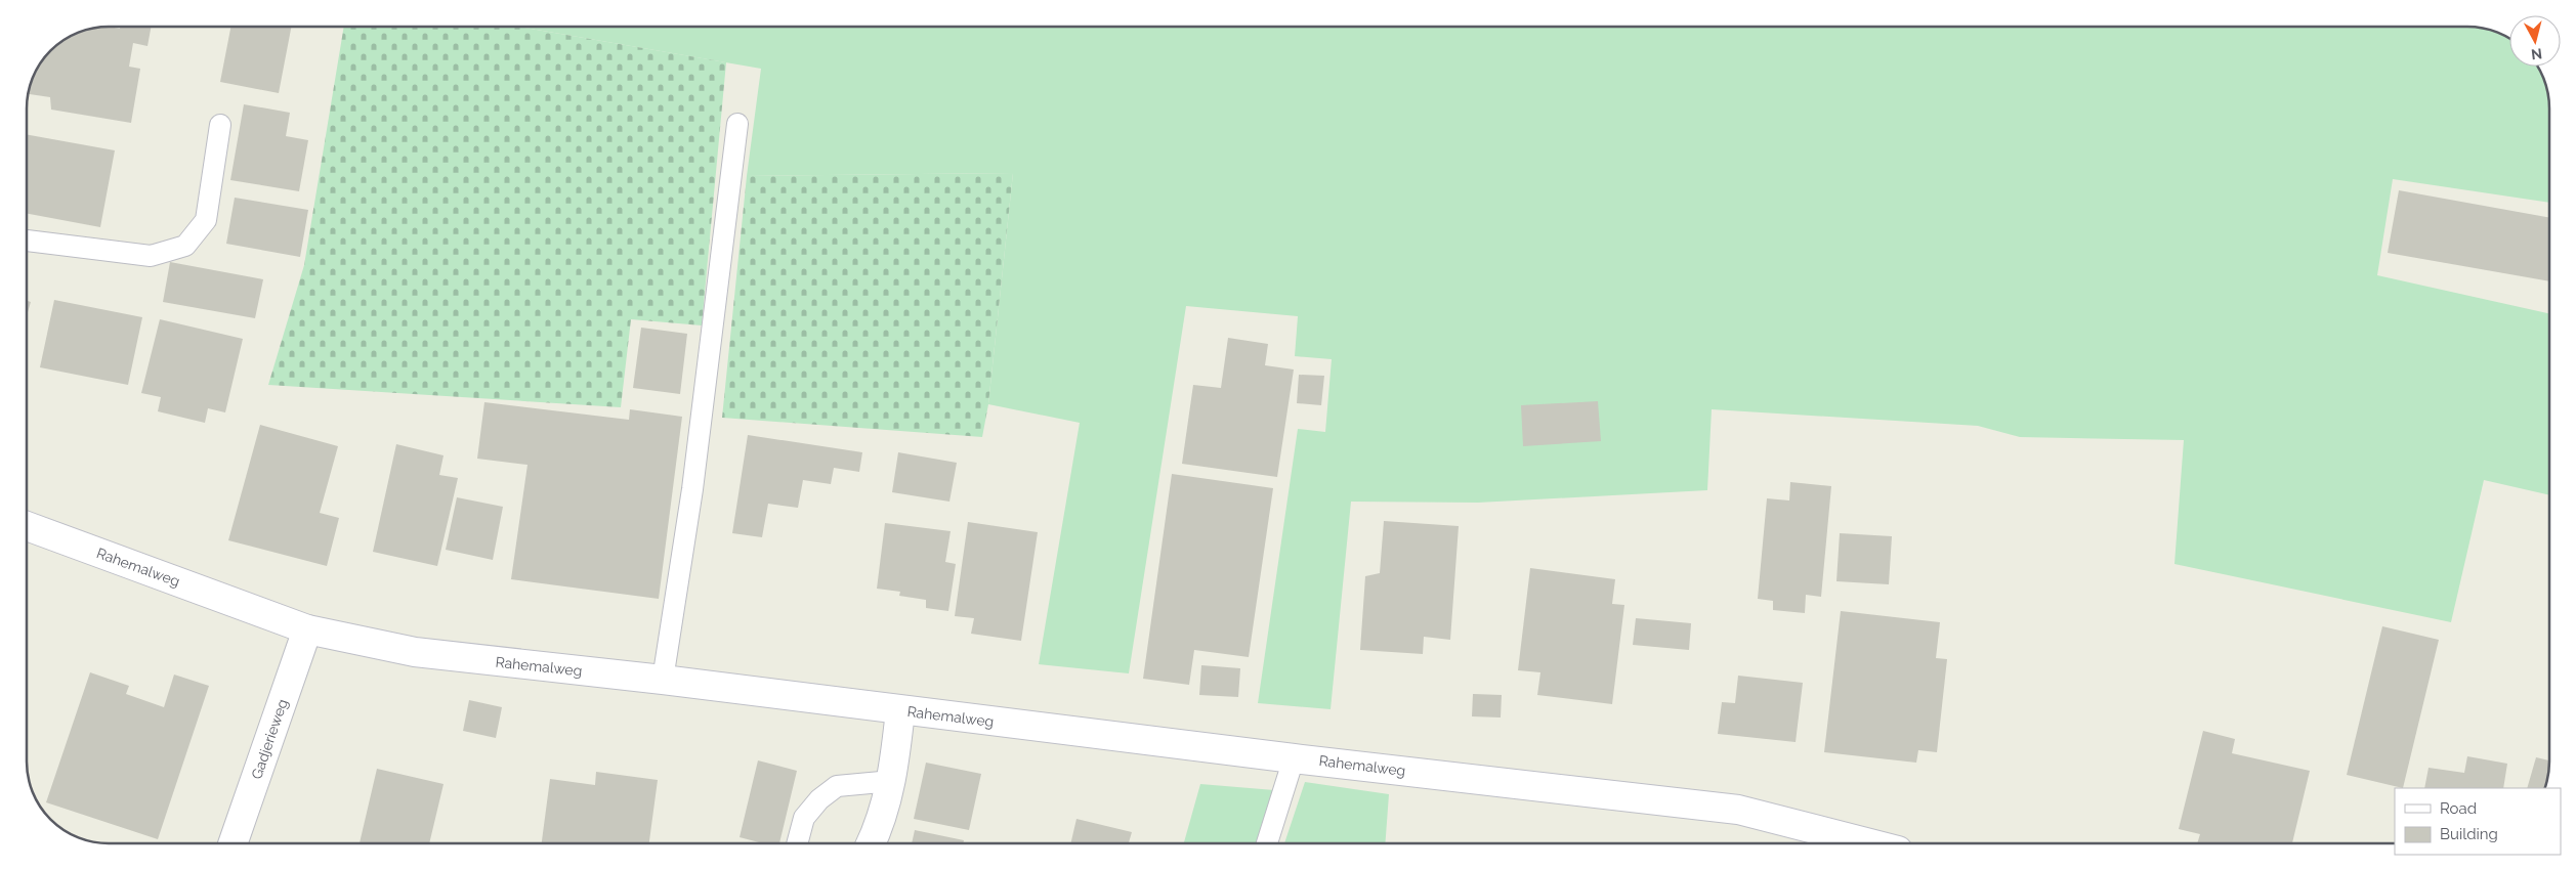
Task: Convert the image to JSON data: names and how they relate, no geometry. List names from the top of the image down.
{
  "streets": {
    "street": ["Rahemalweg", "Gadjerieweg"]
  },
  "crossings": [
    ["Rahemalweg", "Gadjerieweg"]
  ],
  "legend": ["Road", "Building"],
  "north": "bottom"
}
